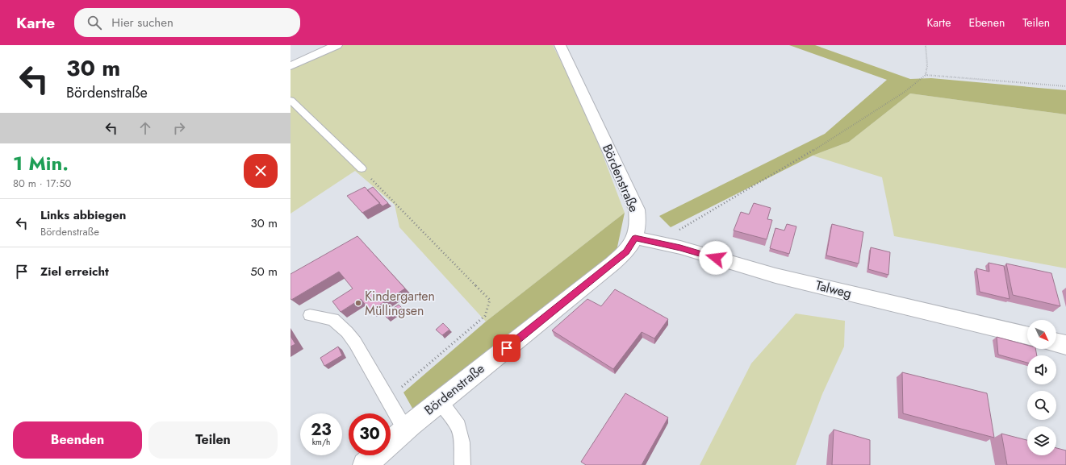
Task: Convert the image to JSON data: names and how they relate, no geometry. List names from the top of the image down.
{
  "streets": {
    "street": ["Bördenstraße", "Talweg"]
  },
  "crossings": [
    ["Bördenstraße", "Talweg"]
  ],
  "places": ["Kindergarten Müllingsen"],
  "north": "bottom right",
  "page": {
    "header": "Karte",
    "search": "Hier suchen",
    "nav": ["Karte", "Ebenen", "Teilen"],
    "turn": ["30 m", "Bördenstraße"],
    "heading": ["1 Min.", "80 m · 17:50"],
    "list": [
      {
        "name": "Links abbiegen",
        "note": "Bördenstraße",
        "value": "30 m"
      },
      {
        "name": "Ziel erreicht",
        "value": "50 m"
      }
    ],
    "speed": "23 km/h",
    "limit": "30",
    "buttons": ["Beenden", "Teilen"]
  }
}
